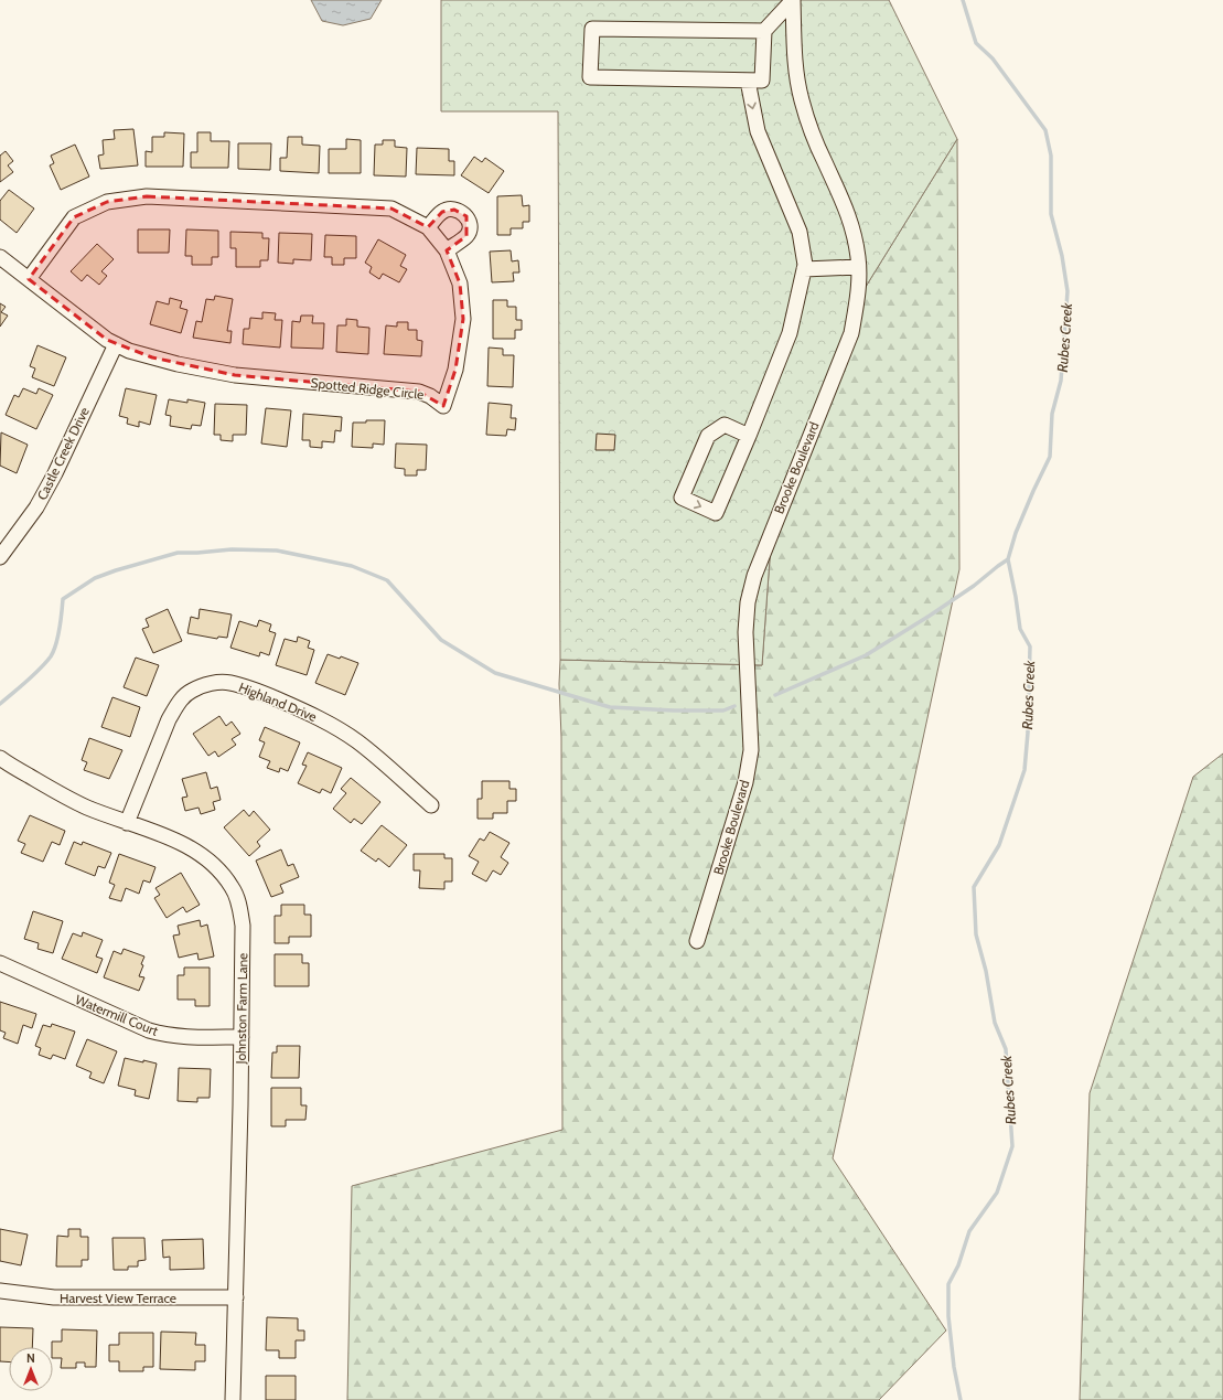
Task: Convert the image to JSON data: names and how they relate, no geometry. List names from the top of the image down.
{
  "streets": {
    "street": [
      "Spotted Ridge Circle",
      "Castle Creek Drive",
      "Brooke Boulevard",
      "Highland Drive",
      "Johnston Farm Lane",
      "Watermill Court",
      "Harvest View Terrace"
    ]
  },
  "crossings": [
    ["Spotted Ridge Circle", "Castle Creek Drive"],
    ["Highland Drive", "Johnston Farm Lane"],
    ["Johnston Farm Lane", "Watermill Court"],
    ["Johnston Farm Lane", "Harvest View Terrace"]
  ],
  "water": ["Rubes Creek"],
  "north": "top"
}
